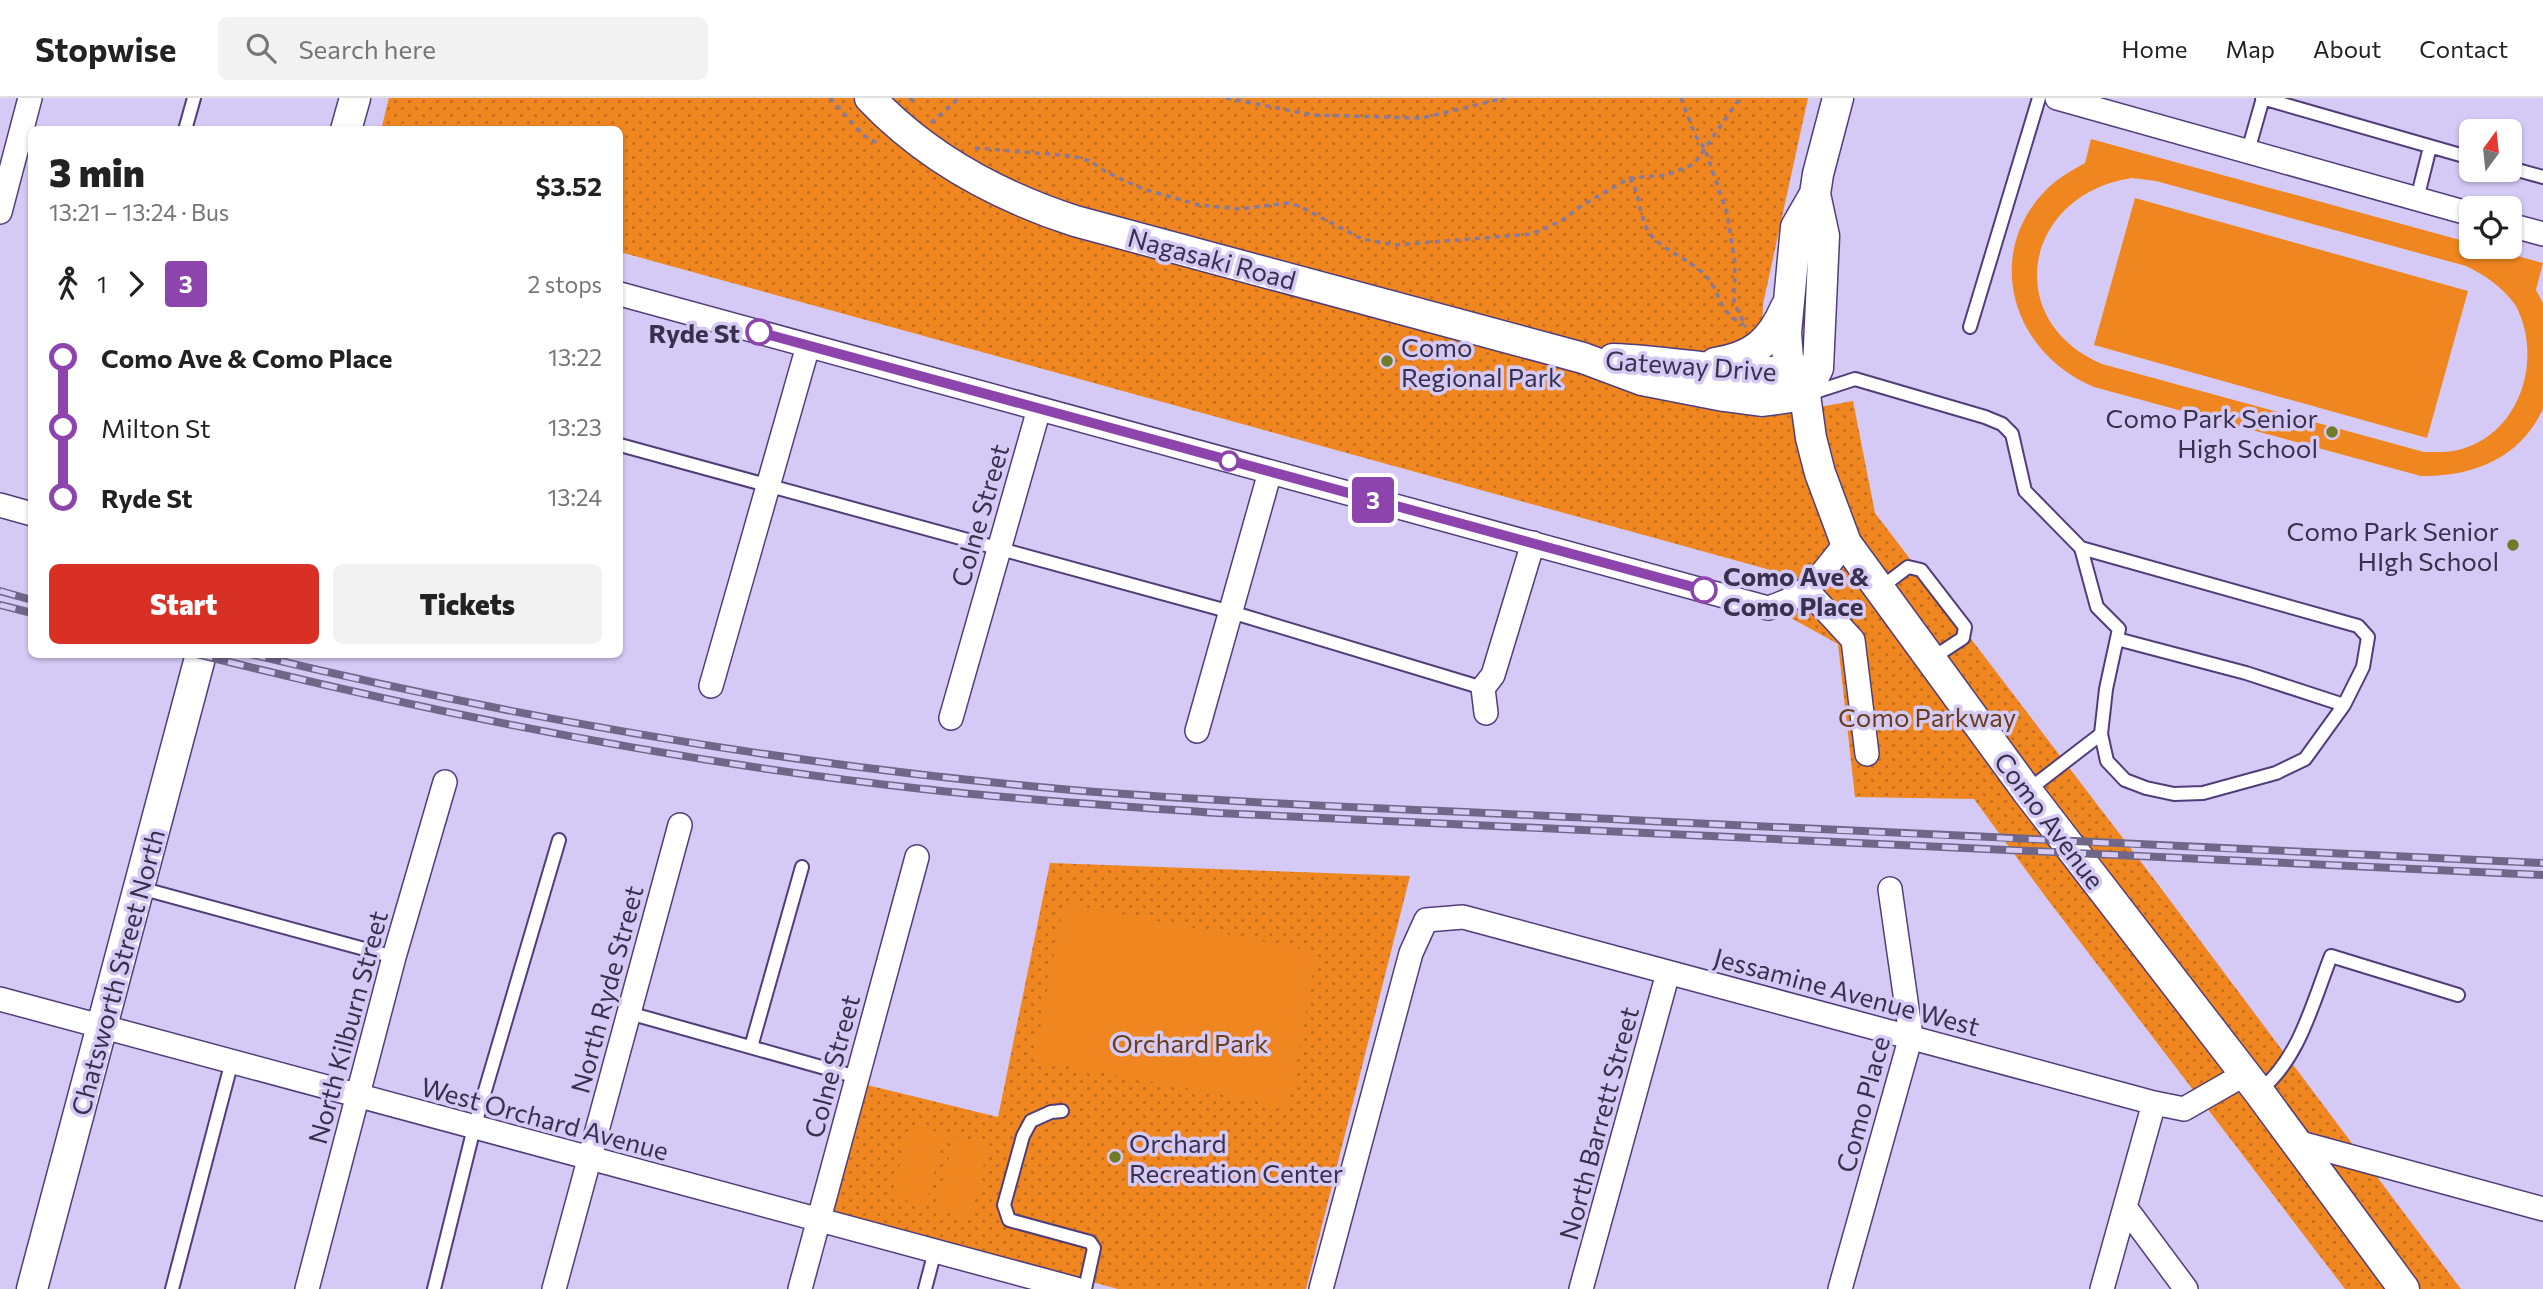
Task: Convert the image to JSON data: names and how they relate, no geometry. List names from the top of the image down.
{
  "streets": {
    "street": [
      "Nagasaki Road",
      "Gateway Drive",
      "Colne Street",
      "Como Avenue",
      "Chatsworth Street North",
      "North Ryde Street",
      "Jessamine Avenue West",
      "North Kilburn Street",
      "Como Place",
      "West Orchard Avenue",
      "North Barrett Street"
    ]
  },
  "crossings": [
    ["Nagasaki Road", "Gateway Drive"],
    ["Gateway Drive", "Como Avenue"],
    ["Colne Street", "West Orchard Avenue"],
    ["Como Avenue", "Jessamine Avenue West"],
    ["Chatsworth Street North", "West Orchard Avenue"],
    ["North Ryde Street", "West Orchard Avenue"],
    ["Jessamine Avenue West", "Como Place"],
    ["Jessamine Avenue West", "North Barrett Street"],
    ["North Kilburn Street", "West Orchard Avenue"]
  ],
  "parks": ["Como Parkway", "Orchard Park"],
  "places": [
    "Ryde St",
    "Como Regional Park",
    "Como Park Senior High School",
    "Como Park Senior HIgh School",
    "Como Ave & Como Place",
    "Orchard Recreation Center"
  ],
  "lines": ["bus line 3"],
  "north": "top",
  "page": {
    "header": "Stopwise",
    "search": "Search here",
    "nav": [
      "Home",
      "Map",
      "About",
      "Contact"
    ],
    "on_map": "3",
    "heading": ["3 min", "13:21 – 13:24 · Bus", "$3.52"],
    "legs": ["1", "3", "2 stops"],
    "list": [
      {
        "name": "Como Ave & Como Place",
        "value": "13:22"
      },
      {
        "name": "Milton St",
        "value": "13:23"
      },
      {
        "name": "Ryde St",
        "value": "13:24"
      }
    ],
    "buttons": ["Start", "Tickets"]
  }
}
